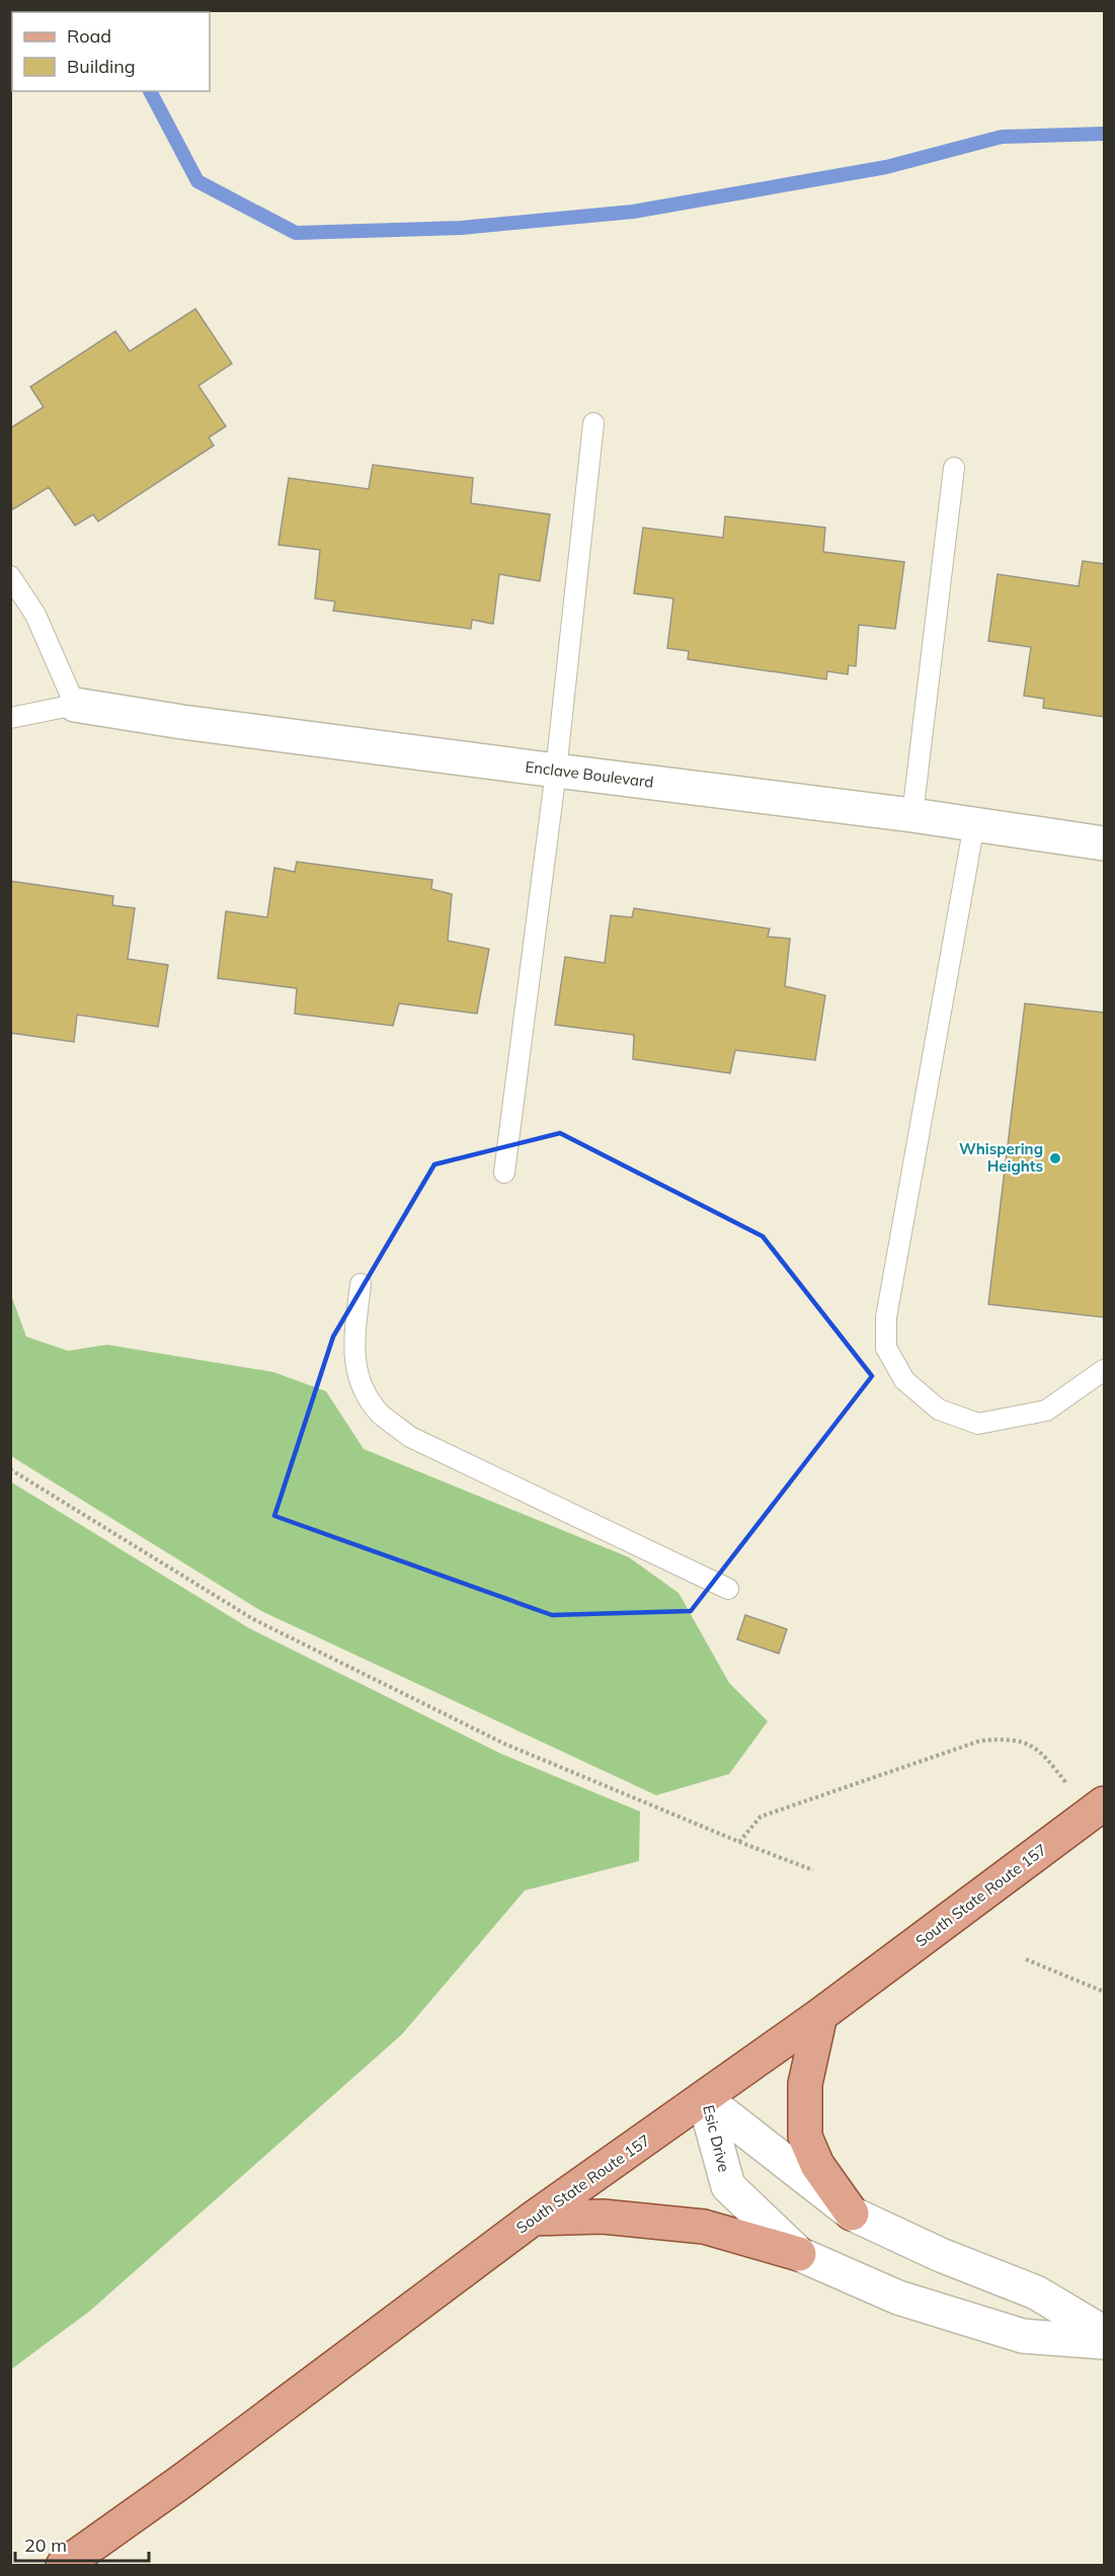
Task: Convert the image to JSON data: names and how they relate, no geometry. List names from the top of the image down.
{
  "streets": {
    "main road": ["South State Route 157"],
    "street": ["Enclave Boulevard", "Esic Drive"]
  },
  "crossings": [
    ["South State Route 157", "Esic Drive"]
  ],
  "places": ["Whispering Heights"],
  "legend": ["Road", "Building"],
  "scale_bar": "20 m"
}
